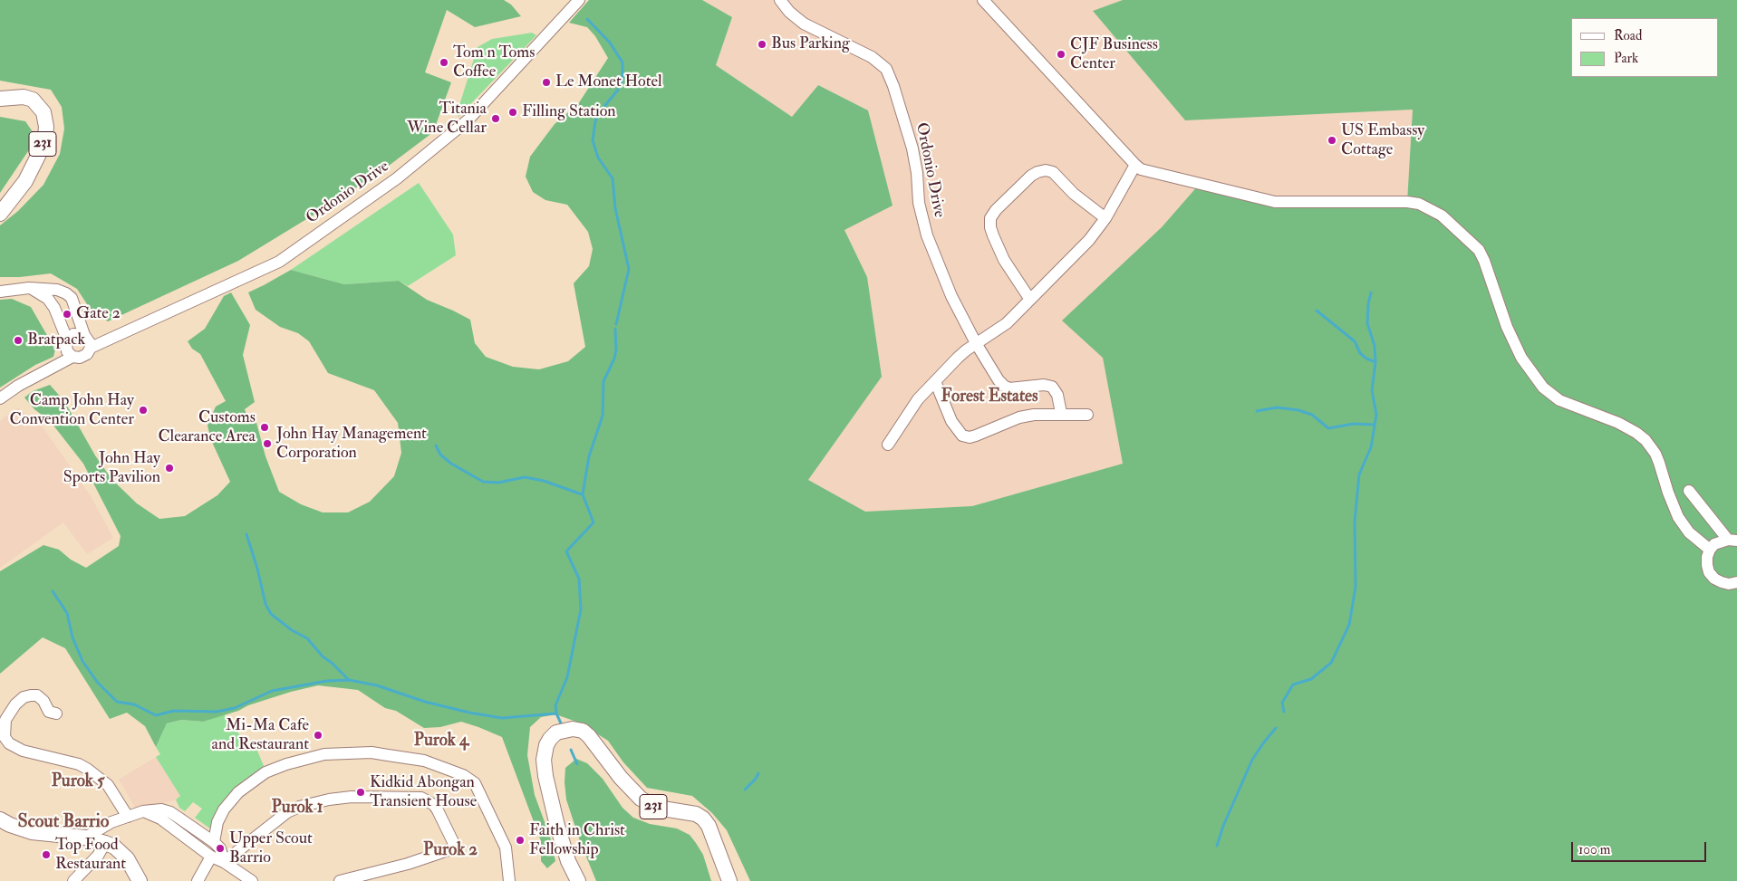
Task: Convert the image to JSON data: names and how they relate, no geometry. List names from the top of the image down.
{
  "streets": {
    "main road": ["231"],
    "street": ["Ordonio Drive"]
  },
  "districts": [
    "Forest Estates",
    "Purok 4",
    "Purok 5",
    "Purok 1",
    "Scout Barrio",
    "Purok 2"
  ],
  "places": [
    "Bus Parking",
    "CJF Business Center",
    "Tom n Toms Coffee",
    "Le Monet Hotel",
    "Filling Station",
    "Titania Wine Cellar",
    "US Embassy Cottage",
    "Gate 2",
    "Bratpack",
    "Camp John Hay Convention Center",
    "Customs Clearance Area",
    "John Hay Management Corporation",
    "John Hay Sports Pavilion",
    "Mi-Ma Cafe and Restaurant",
    "Kidkid Abongan Transient House",
    "Faith in Christ Fellowship",
    "Upper Scout Barrio",
    "Top Food Restaurant"
  ],
  "legend": ["Road", "Park"],
  "scale_bar": "100 m"
}
